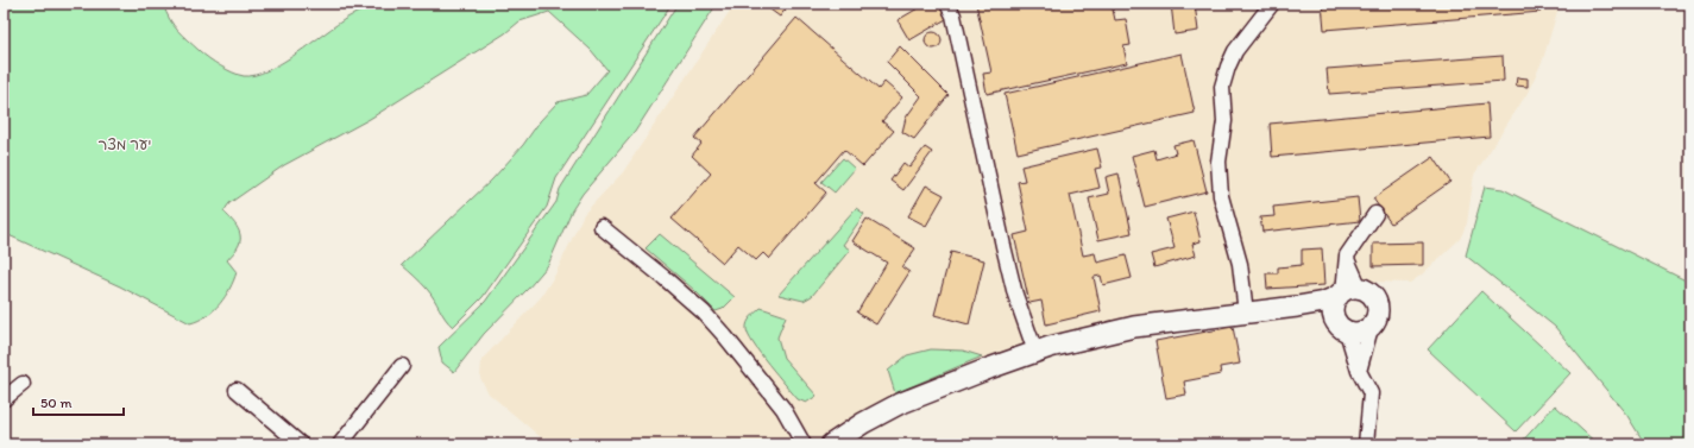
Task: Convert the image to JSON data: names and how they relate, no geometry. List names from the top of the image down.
{
  "parks": ["יער מצר"],
  "scale_bar": "50 m"
}
